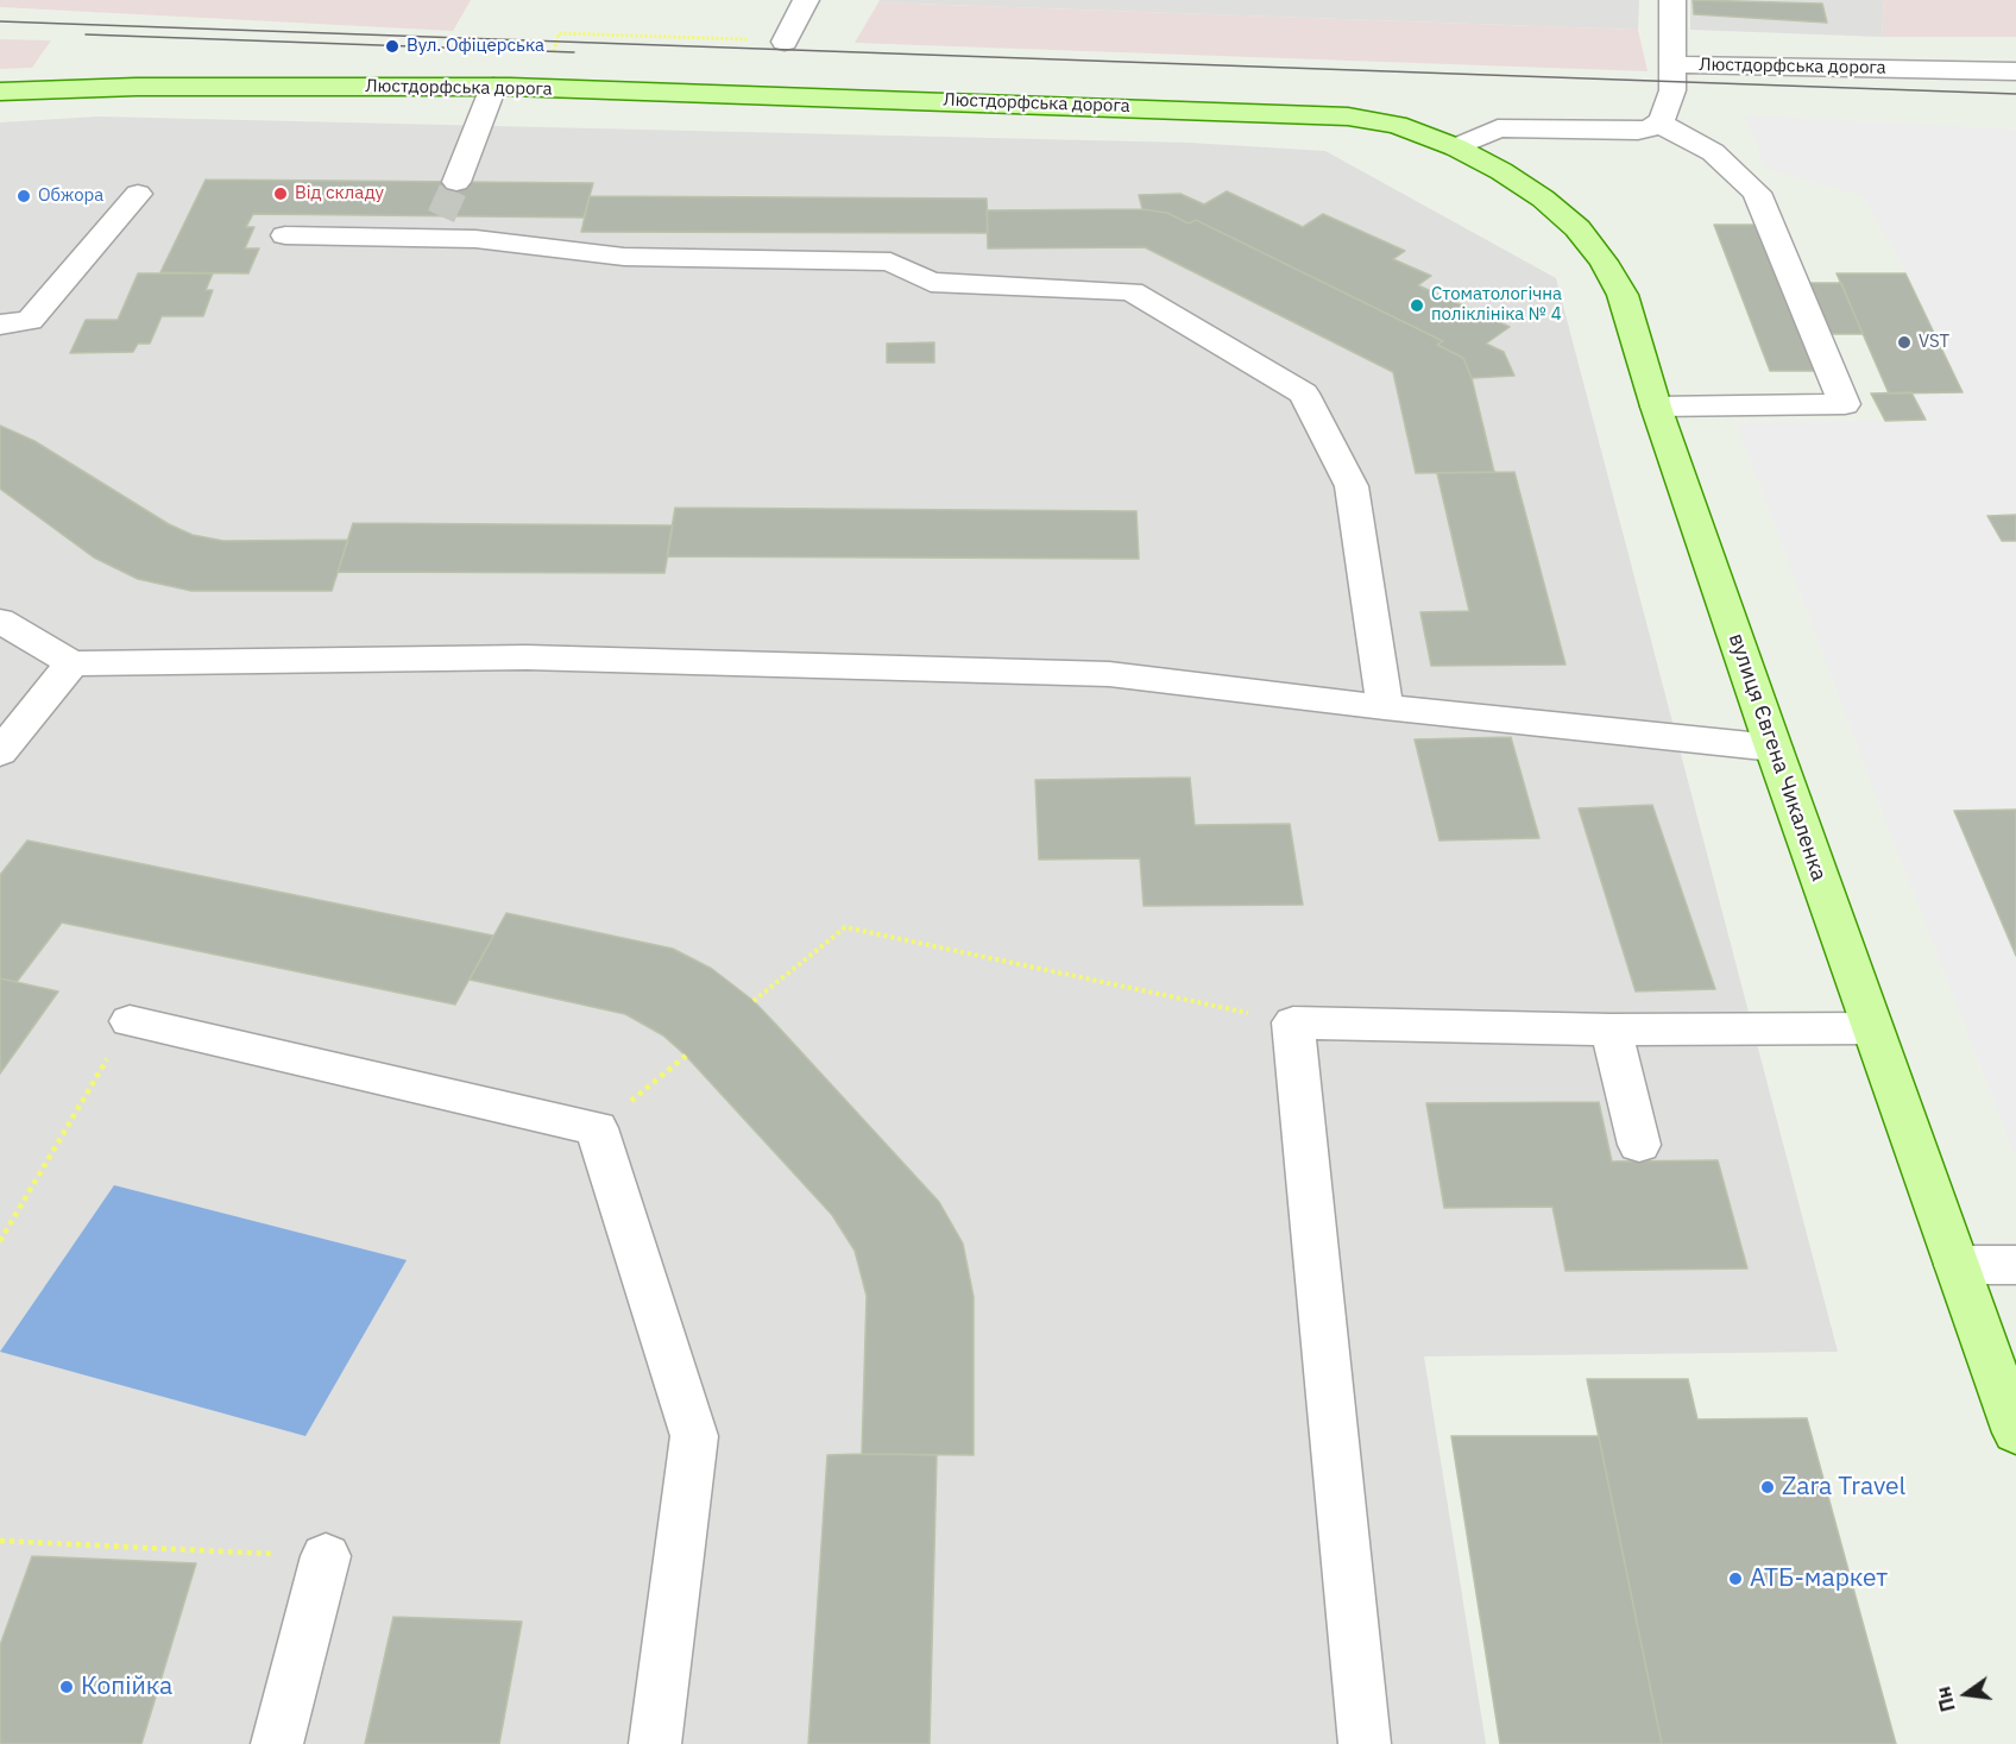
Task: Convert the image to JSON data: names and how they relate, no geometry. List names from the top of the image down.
{
  "streets": {
    "main road": ["Люстдорфська дорога", "вулиця Євгена Чикаленка"]
  },
  "crossings": [
    ["Люстдорфська дорога", "вулиця Євгена Чикаленка"]
  ],
  "places": [
    "Вул. Офіцерська",
    "Від складу",
    "Обжора",
    "Стоматологічна поліклініка № 4",
    "VST",
    "Zara Travel",
    "АТБ-маркет",
    "Копійка"
  ],
  "north": "left"
}
